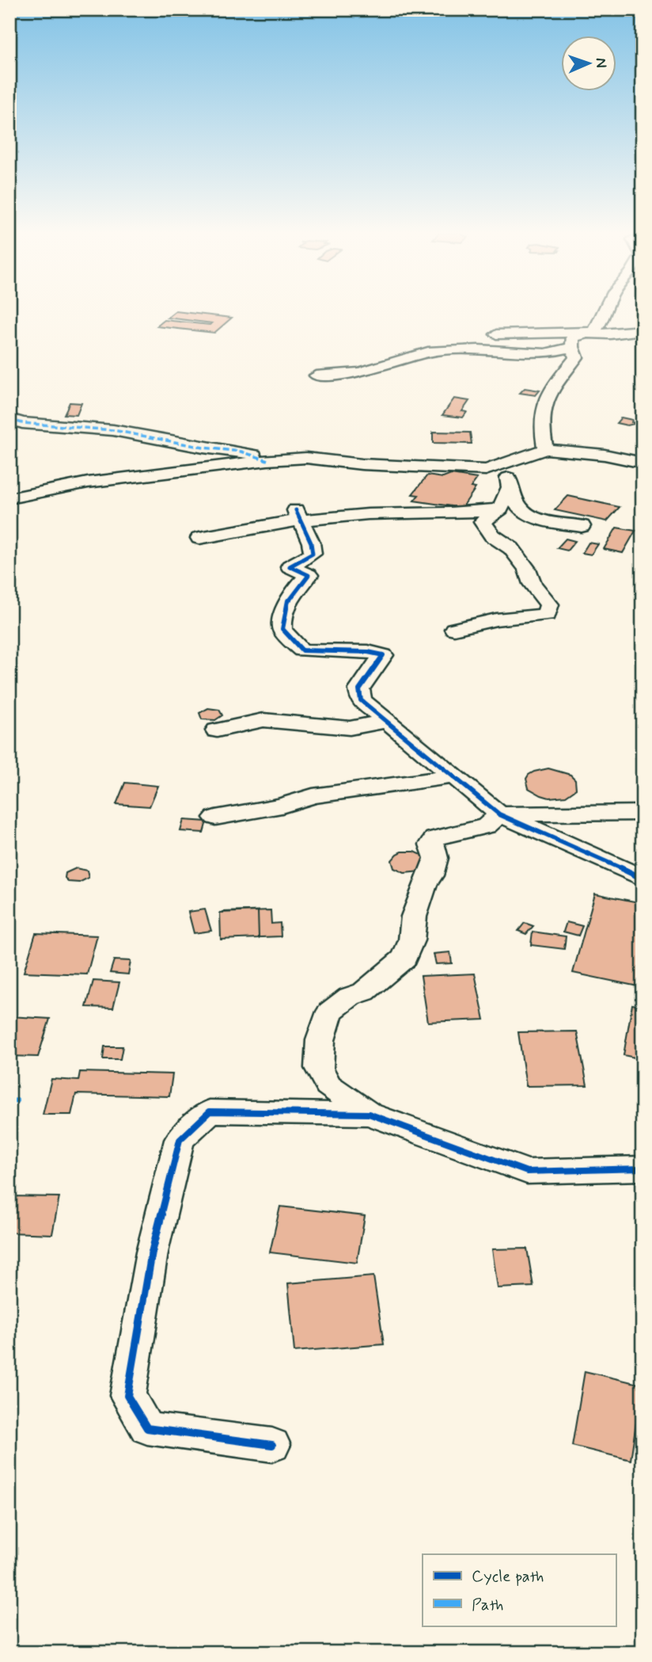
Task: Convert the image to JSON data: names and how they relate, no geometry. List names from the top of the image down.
{
  "legend": ["Cycle path", "Path"],
  "north": "right"
}
